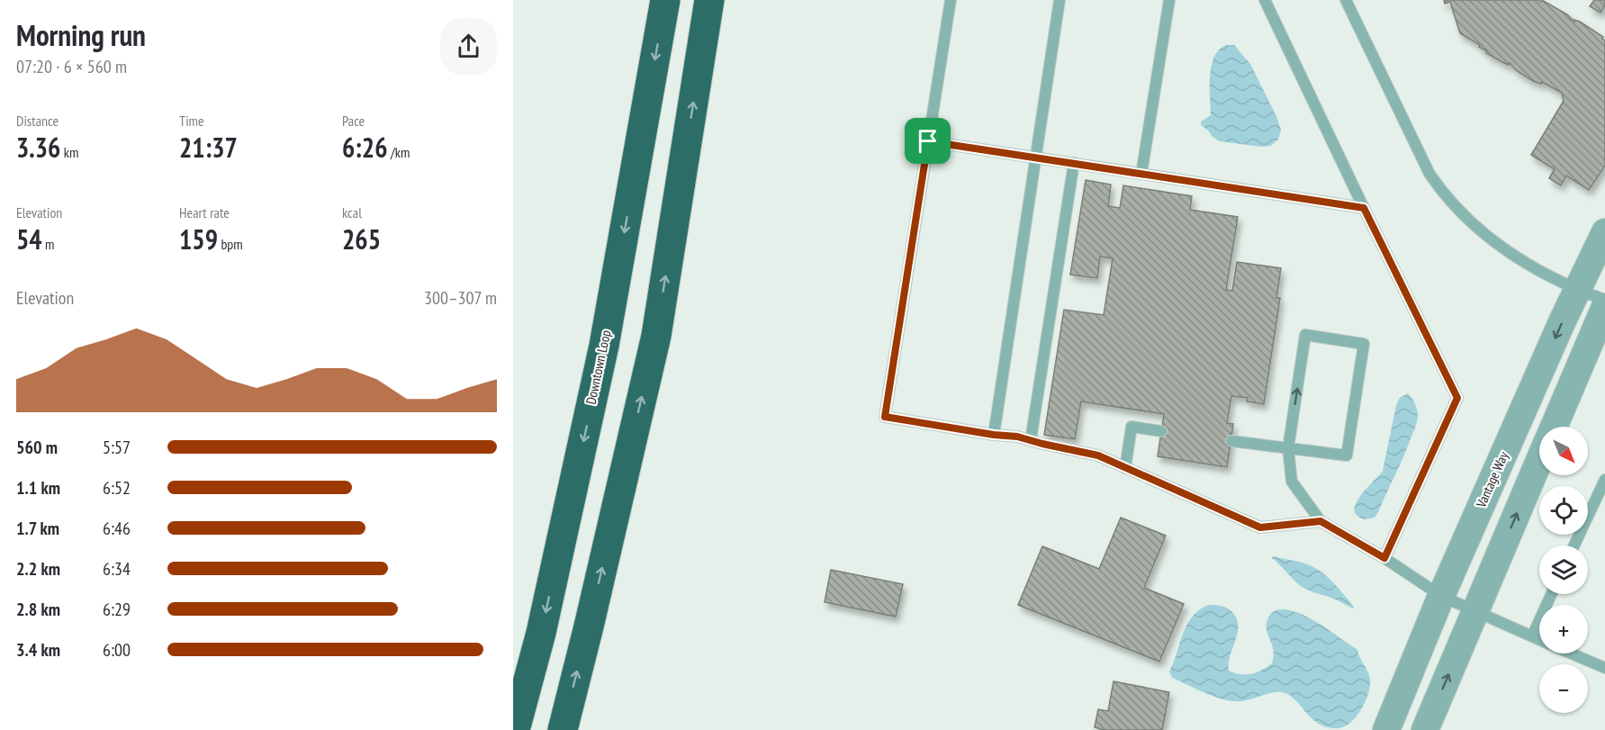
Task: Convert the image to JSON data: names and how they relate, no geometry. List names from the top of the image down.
{
  "streets": {
    "highway": ["Downtown Loop"],
    "street": ["Vantage Way"]
  },
  "north": "bottom right",
  "page": {
    "heading": ["Morning run", "07:20 · 6 × 560 m"],
    "stats": [
      ["Distance", "3.36 km"],
      ["Time", "21:37"],
      ["Pace", "6:26 /km"],
      ["Elevation", "54 m"],
      ["Heart rate", "159 bpm"],
      ["kcal", "265"]
    ],
    "chart": ["Elevation", "300–307 m"],
    "list": [
      {
        "name": "560 m",
        "note": "5:57"
      },
      {
        "name": "1.1 km",
        "note": "6:52"
      },
      {
        "name": "1.7 km",
        "note": "6:46"
      },
      {
        "name": "2.2 km",
        "note": "6:34"
      },
      {
        "name": "2.8 km",
        "note": "6:29"
      },
      {
        "name": "3.4 km",
        "note": "6:00"
      }
    ],
    "map_buttons": ["+", "−"]
  }
}
